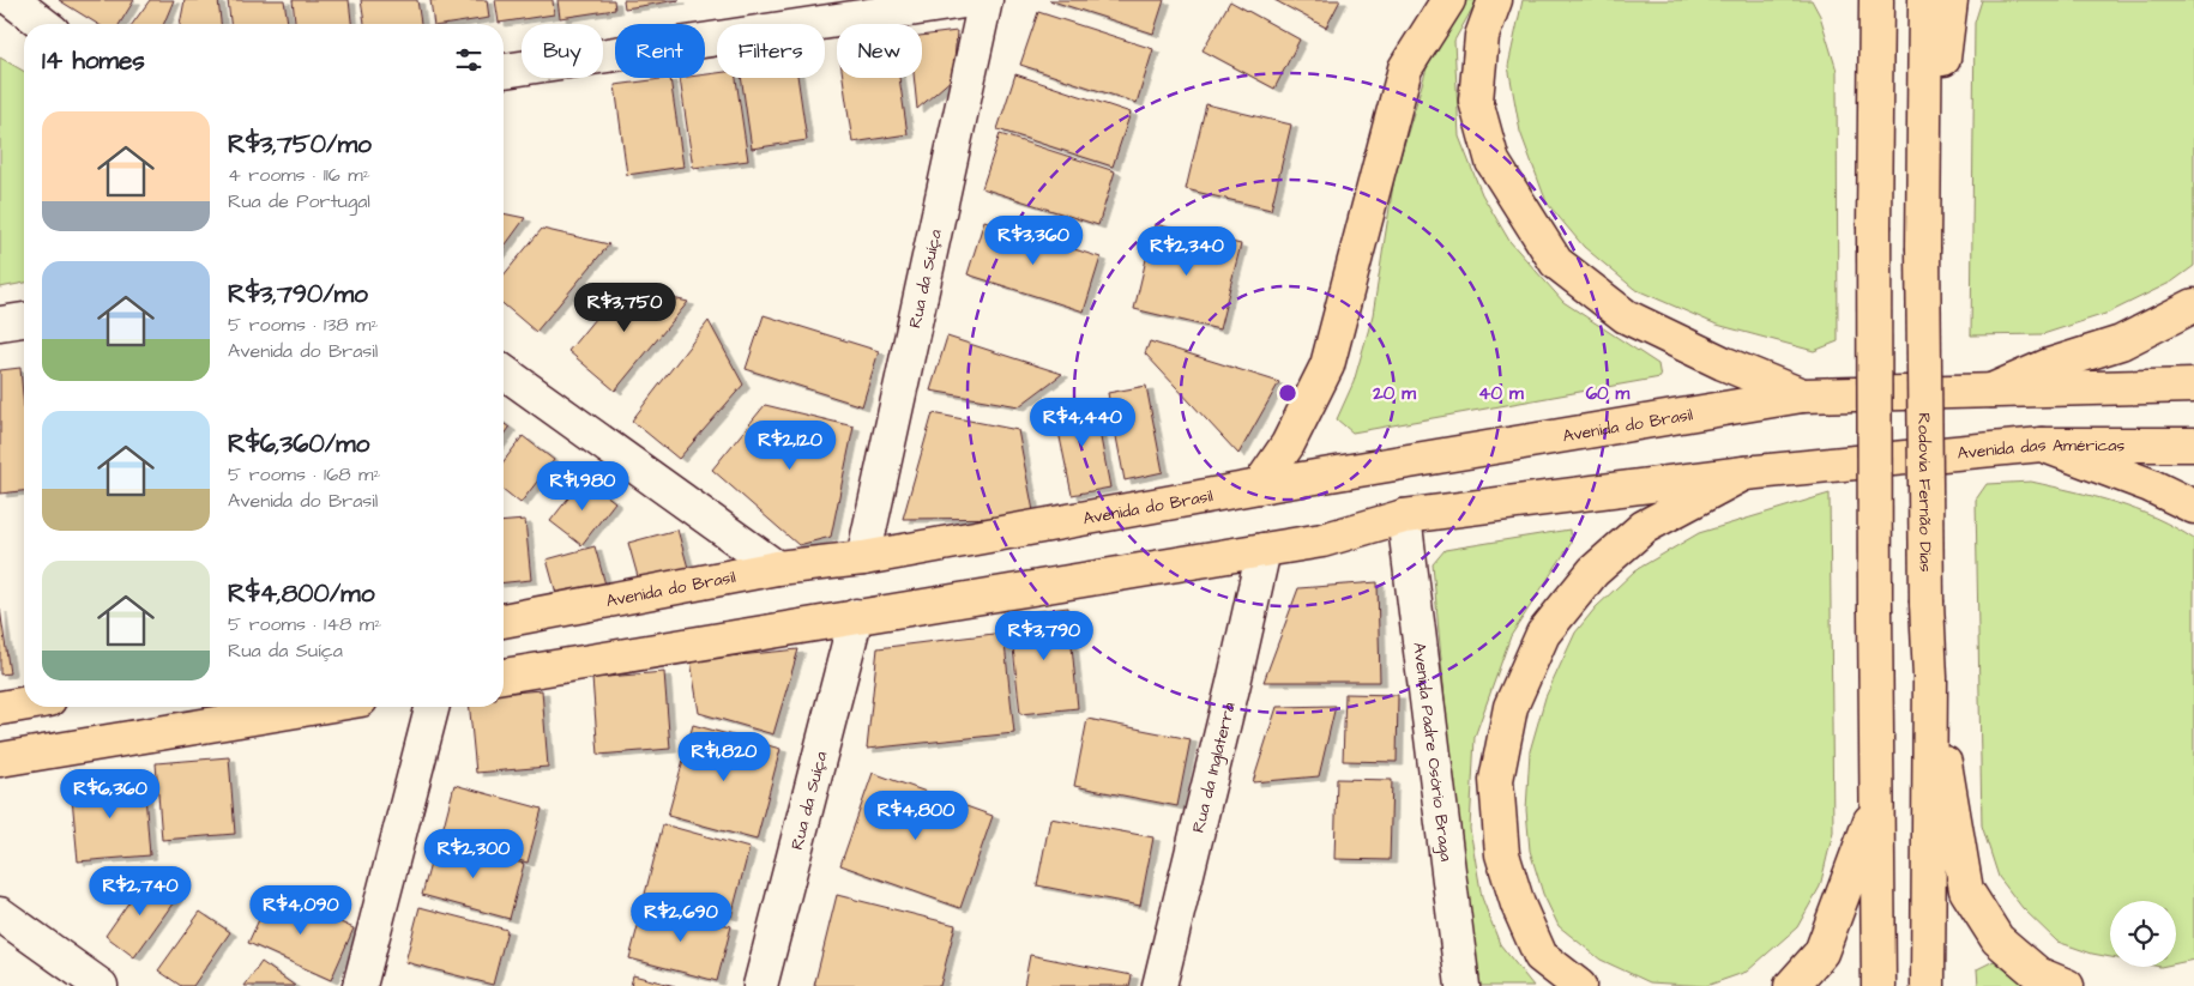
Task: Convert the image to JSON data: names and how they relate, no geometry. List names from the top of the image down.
{
  "streets": {
    "main road": ["Avenida do Brasil", "Avenida das Américas", "Rodovia Fernão Dias"],
    "street": ["Rua da Suíça", "Avenida Padre Osório Braga", "Rua da Inglaterra"]
  },
  "crossings": [
    ["Rua da Suíça", "Avenida do Brasil"]
  ],
  "page": {
    "chip": [
      "Buy",
      "Rent",
      "Filters",
      "New"
    ],
    "heading": "14 homes",
    "list": [
      {
        "name": "R$3,750/mo",
        "note": "4 rooms · 116 m² · Rua de Portugal"
      },
      {
        "name": "R$3,790/mo",
        "note": "5 rooms · 138 m² · Avenida do Brasil"
      },
      {
        "name": "R$6,360/mo",
        "note": "5 rooms · 168 m² · Avenida do Brasil"
      },
      {
        "name": "R$4,800/mo",
        "note": "5 rooms · 148 m² · Rua da Suíça"
      }
    ],
    "price": [
      "R$3,360",
      "R$2,340",
      "R$3,750",
      "R$4,440",
      "R$2,120",
      "R$1,980",
      "R$3,790",
      "R$1,820",
      "R$6,360",
      "R$4,800",
      "R$2,300",
      "R$2,740",
      "R$4,090",
      "R$2,690"
    ]
  },
  "rings": ["20 m", "40 m", "60 m"]
}
